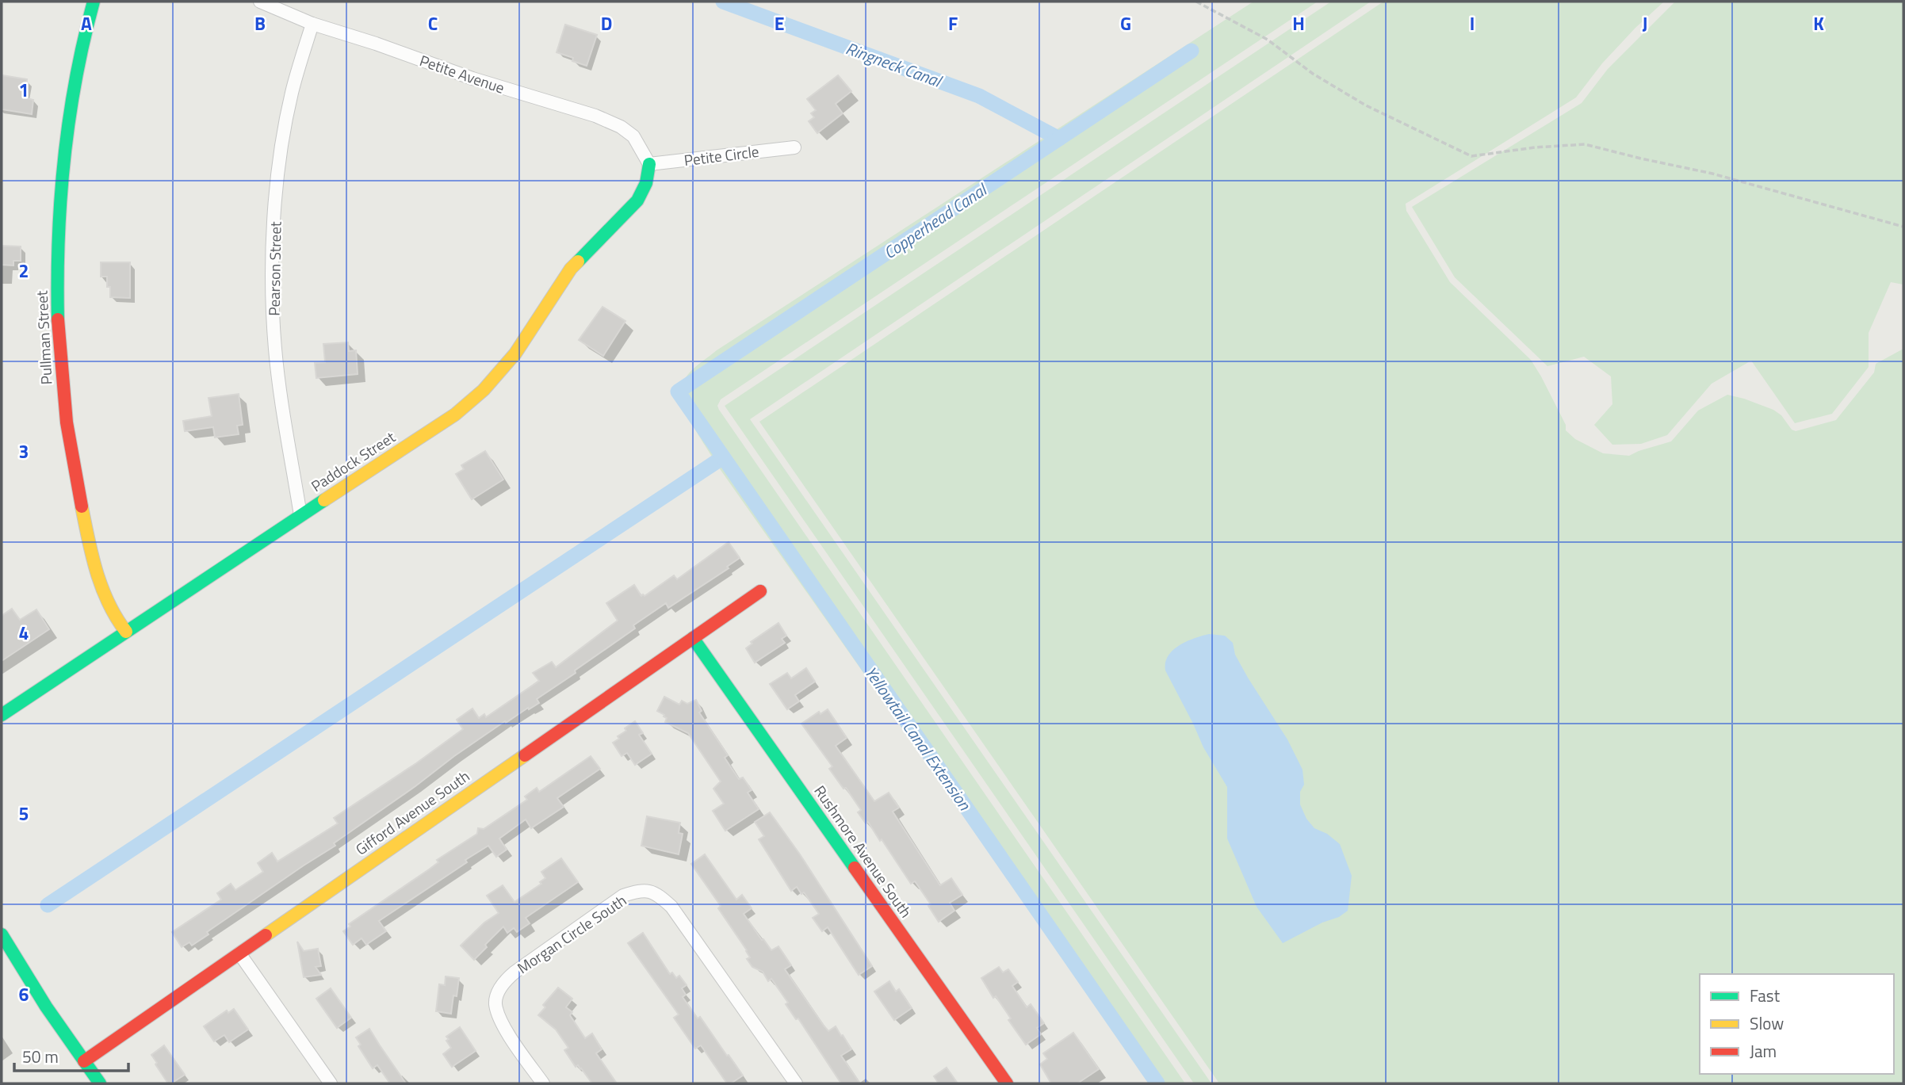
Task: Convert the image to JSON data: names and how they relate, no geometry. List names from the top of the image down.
{
  "streets": {
    "street": [
      "Petite Avenue",
      "Petite Circle",
      "Pearson Street",
      "Pullman Street",
      "Paddock Street",
      "Gifford Avenue South",
      "Rushmore Avenue South",
      "Morgan Circle South"
    ]
  },
  "crossings": [
    ["Petite Avenue", "Petite Circle"],
    ["Petite Avenue", "Pearson Street"],
    ["Petite Avenue", "Paddock Street"],
    ["Petite Circle", "Paddock Street"],
    ["Pearson Street", "Paddock Street"],
    ["Pullman Street", "Paddock Street"],
    ["Gifford Avenue South", "Rushmore Avenue South"]
  ],
  "water": ["Ringneck Canal", "Copperhead Canal", "Yellowtail Canal Extension"],
  "legend": ["Fast", "Slow", "Jam"],
  "scale_bar": "50 m",
  "grid": {
    "columns": [
      "A",
      "B",
      "C",
      "D",
      "E",
      "F",
      "G",
      "H",
      "I",
      "J",
      "K"
    ],
    "rows": [
      "1",
      "2",
      "3",
      "4",
      "5",
      "6"
    ]
  }
}
